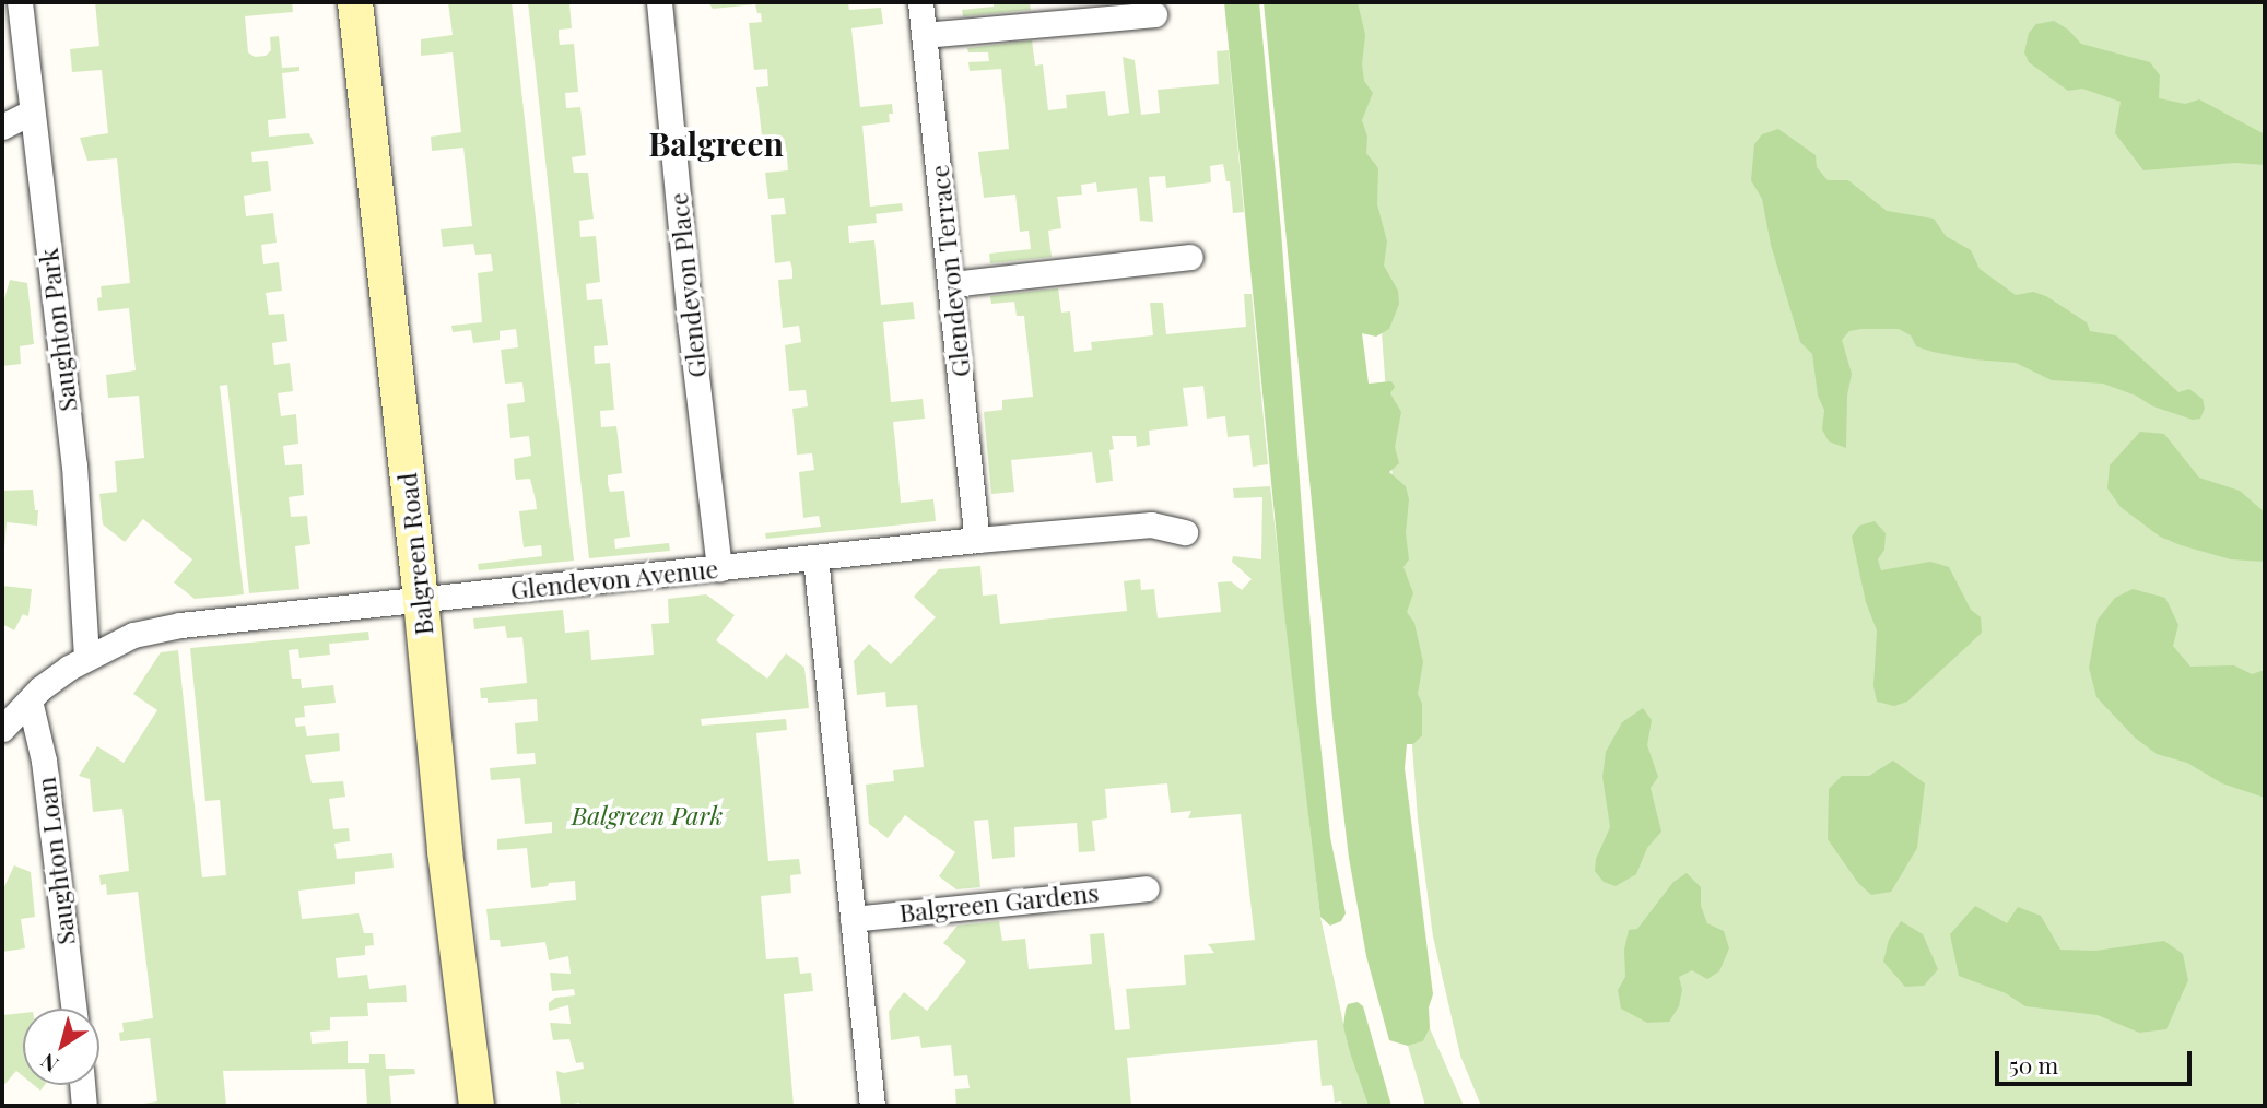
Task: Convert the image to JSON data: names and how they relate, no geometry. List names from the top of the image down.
{
  "streets": {
    "street": [
      "Glendevon Terrace",
      "Glendevon Place",
      "Saughton Park",
      "Balgreen Road",
      "Glendevon Avenue",
      "Saughton Loan",
      "Balgreen Gardens"
    ]
  },
  "crossings": [
    ["Glendevon Terrace", "Glendevon Avenue"],
    ["Glendevon Place", "Glendevon Avenue"],
    ["Saughton Park", "Glendevon Avenue"],
    ["Balgreen Road", "Glendevon Avenue"],
    ["Glendevon Avenue", "Saughton Loan"]
  ],
  "districts": ["Balgreen"],
  "parks": ["Balgreen Park"],
  "scale_bar": "50 m",
  "north": "bottom left"
}
